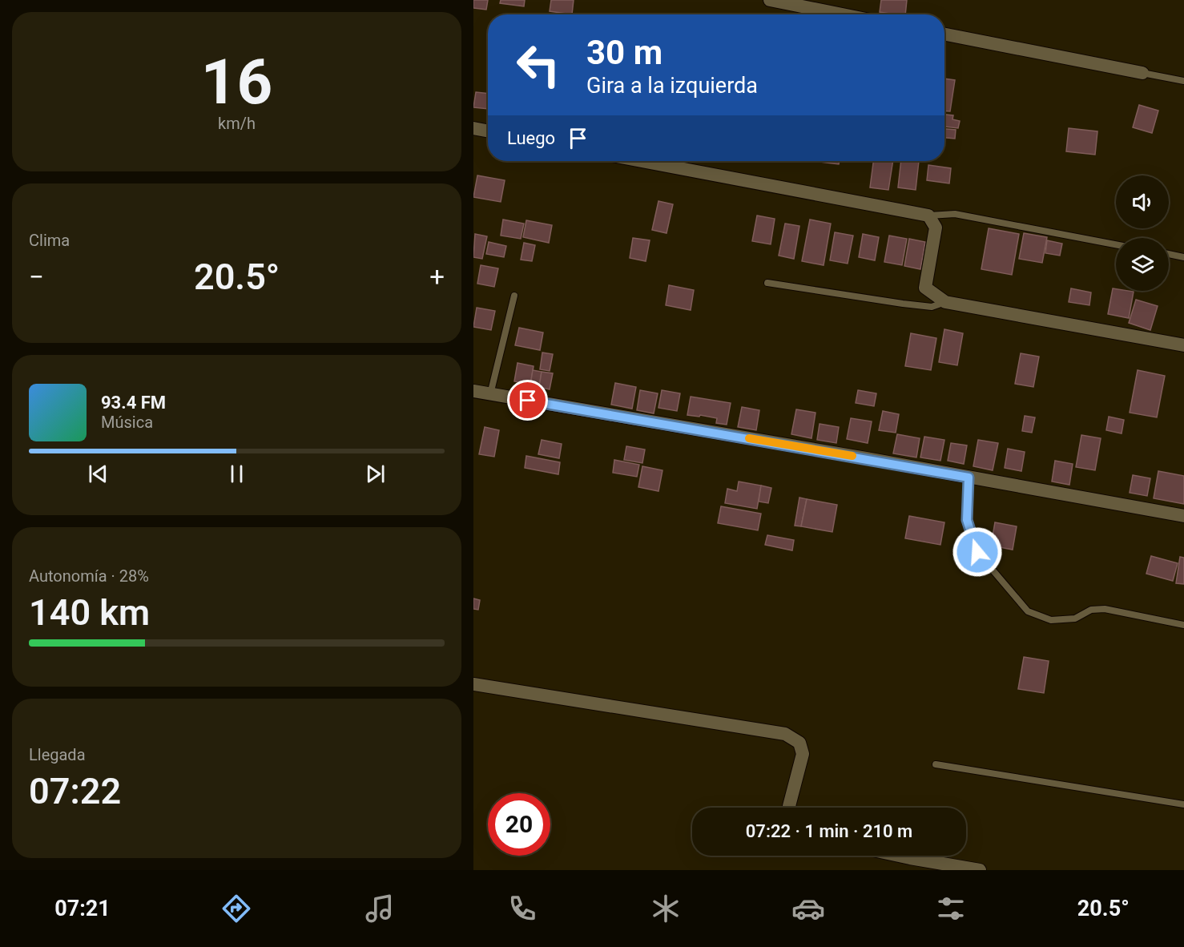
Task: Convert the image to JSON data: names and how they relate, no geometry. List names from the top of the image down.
{
  "page": {
    "tile": [
      ["16", "km/h"],
      "Clima",
      ["Autonomía · 28%", "140 km"],
      ["Llegada", "07:22"]
    ],
    "turn": ["30 m", "Gira a la izquierda"],
    "then": "Luego",
    "heat": ["−", "20.5°", "+"],
    "song": ["93.4 FM", "Música"],
    "limit": "20",
    "trip": "07:22 · 1 min · 210 m",
    "tabs": ["07:21", "20.5°"]
  }
}
